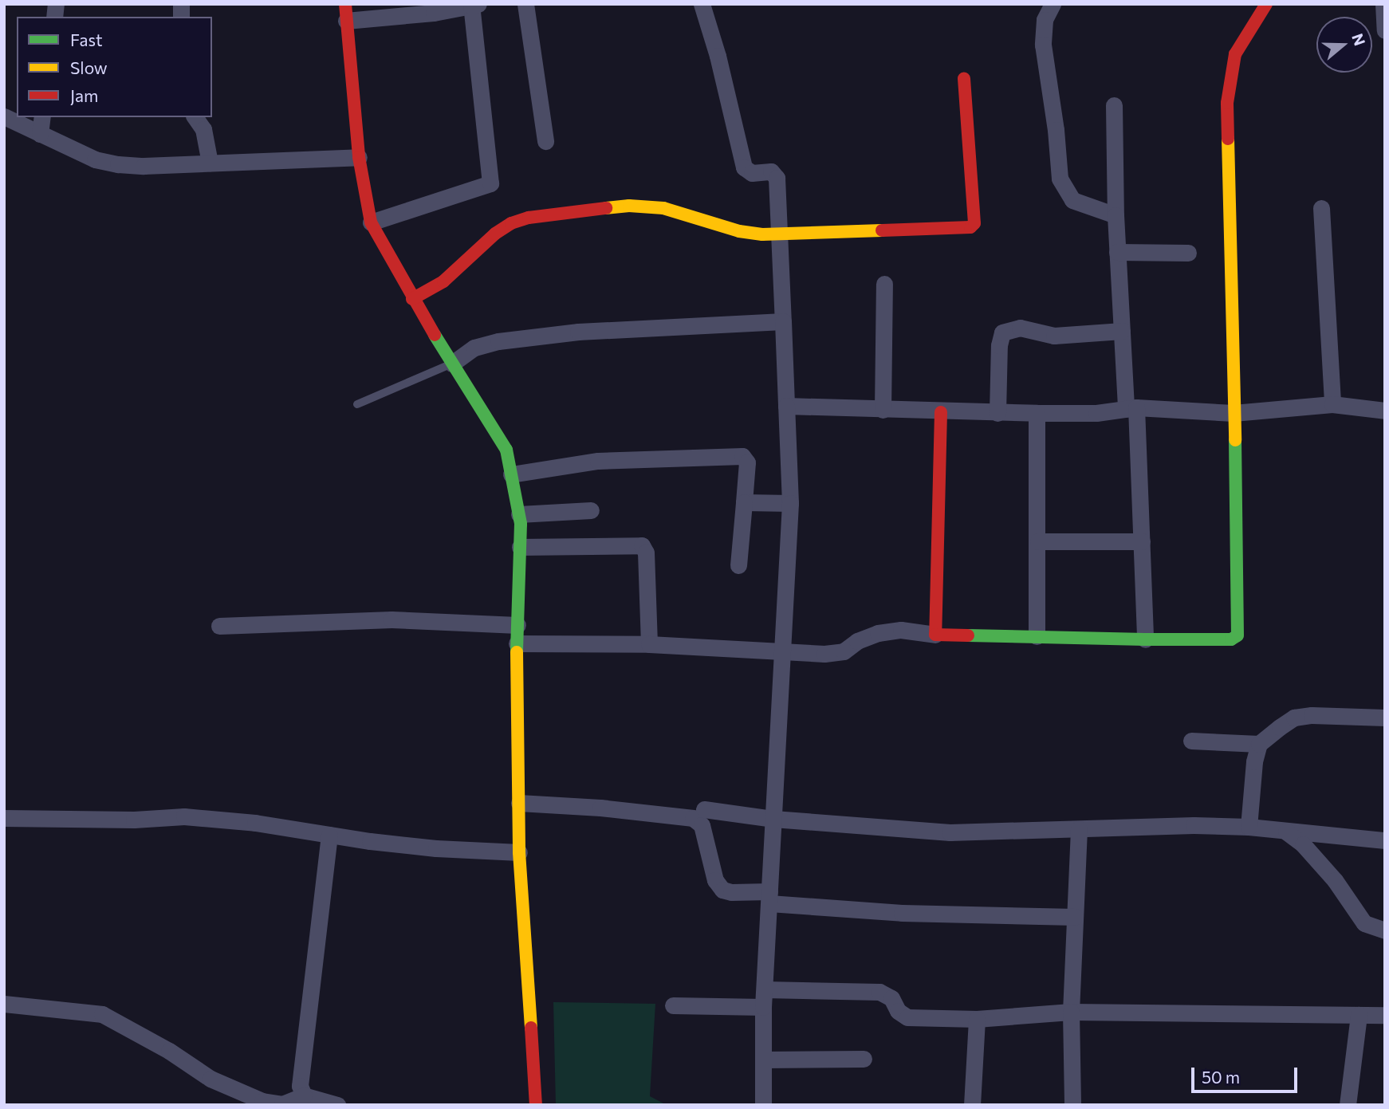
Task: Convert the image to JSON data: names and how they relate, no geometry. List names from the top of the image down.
{
  "legend": ["Fast", "Slow", "Jam"],
  "scale_bar": "50 m",
  "north": "right"
}
